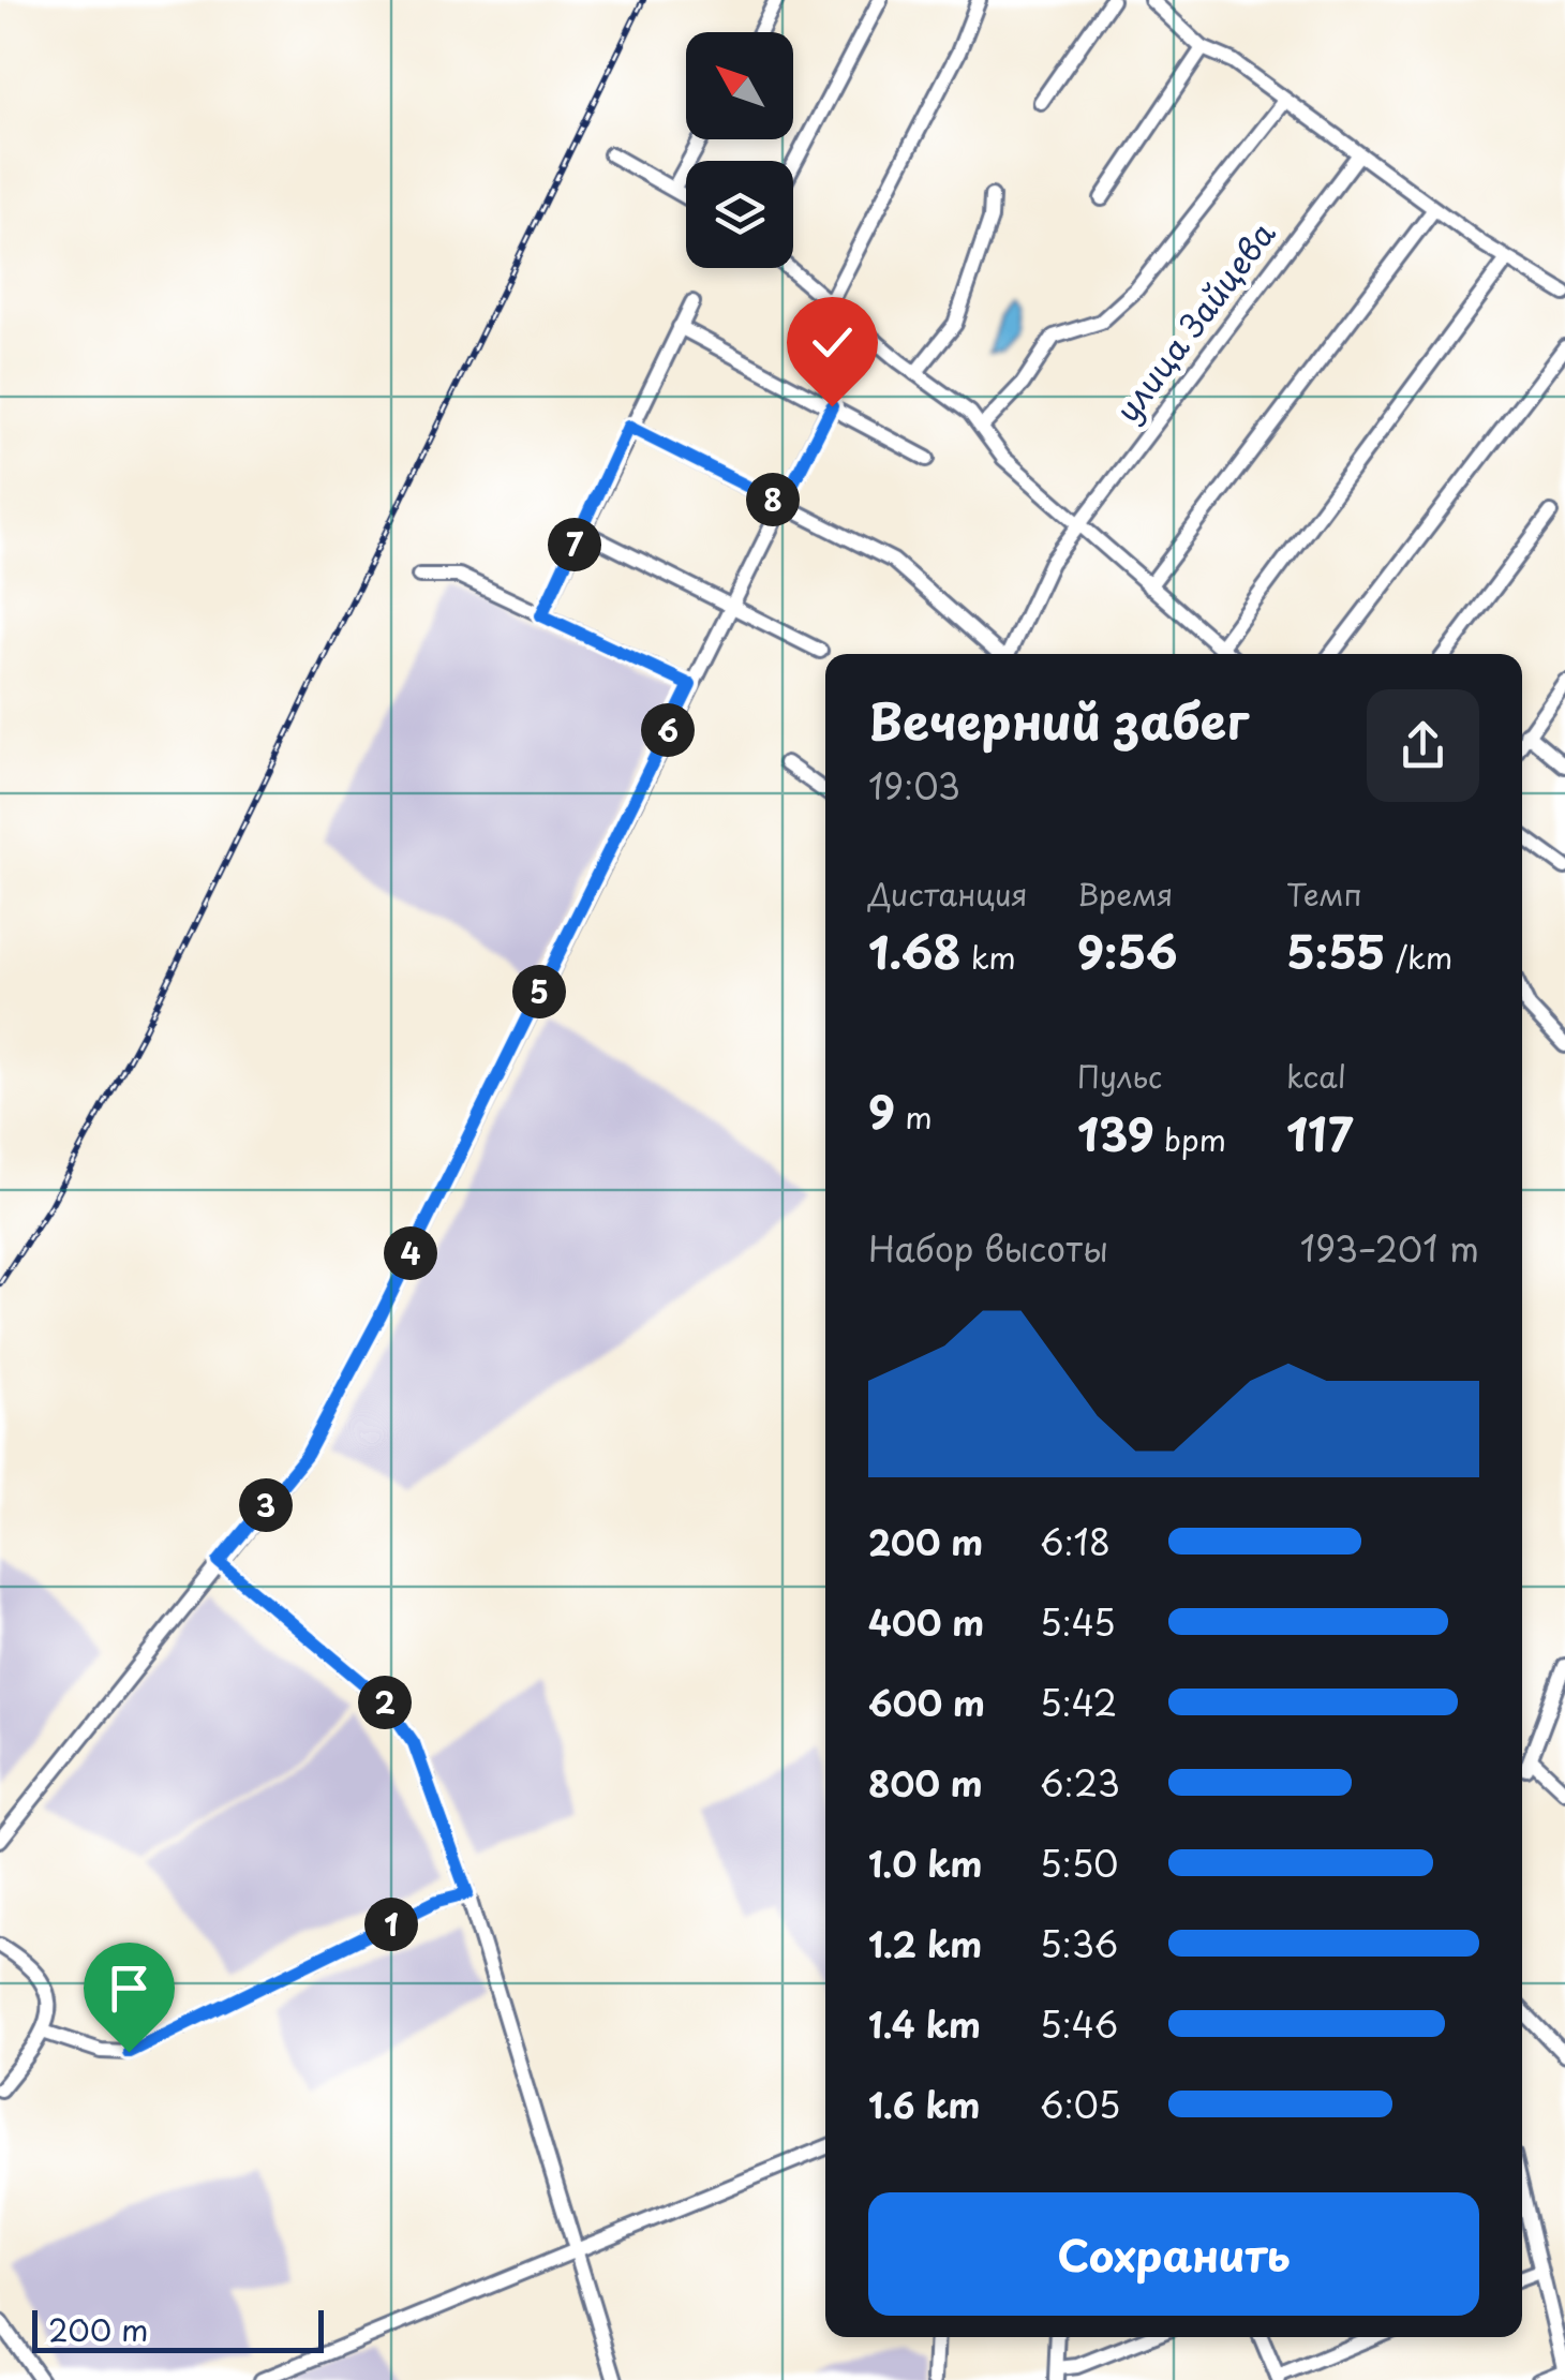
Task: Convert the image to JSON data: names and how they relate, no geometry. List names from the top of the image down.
{
  "streets": {
    "street": ["улица Зайцева"]
  },
  "scale_bar": "200 m",
  "north": "top left",
  "page": {
    "pins": [
      "8",
      "7",
      "6",
      "5",
      "4",
      "3",
      "2",
      "1"
    ],
    "heading": ["Вечерний забег", "19:03"],
    "stats": [
      ["Дистанция", "1.68 km"],
      ["Время", "9:56"],
      ["Темп", "5:55 /km"],
      ["9 m"],
      ["Пульс", "139 bpm"],
      ["kcal", "117"]
    ],
    "chart": ["Набор высоты", "193–201 m"],
    "list": [
      {
        "name": "200 m",
        "note": "6:18"
      },
      {
        "name": "400 m",
        "note": "5:45"
      },
      {
        "name": "600 m",
        "note": "5:42"
      },
      {
        "name": "800 m",
        "note": "6:23"
      },
      {
        "name": "1.0 km",
        "note": "5:50"
      },
      {
        "name": "1.2 km",
        "note": "5:36"
      },
      {
        "name": "1.4 km",
        "note": "5:46"
      },
      {
        "name": "1.6 km",
        "note": "6:05"
      }
    ],
    "buttons": "Сохранить",
    "scale": "200 m"
  }
}
